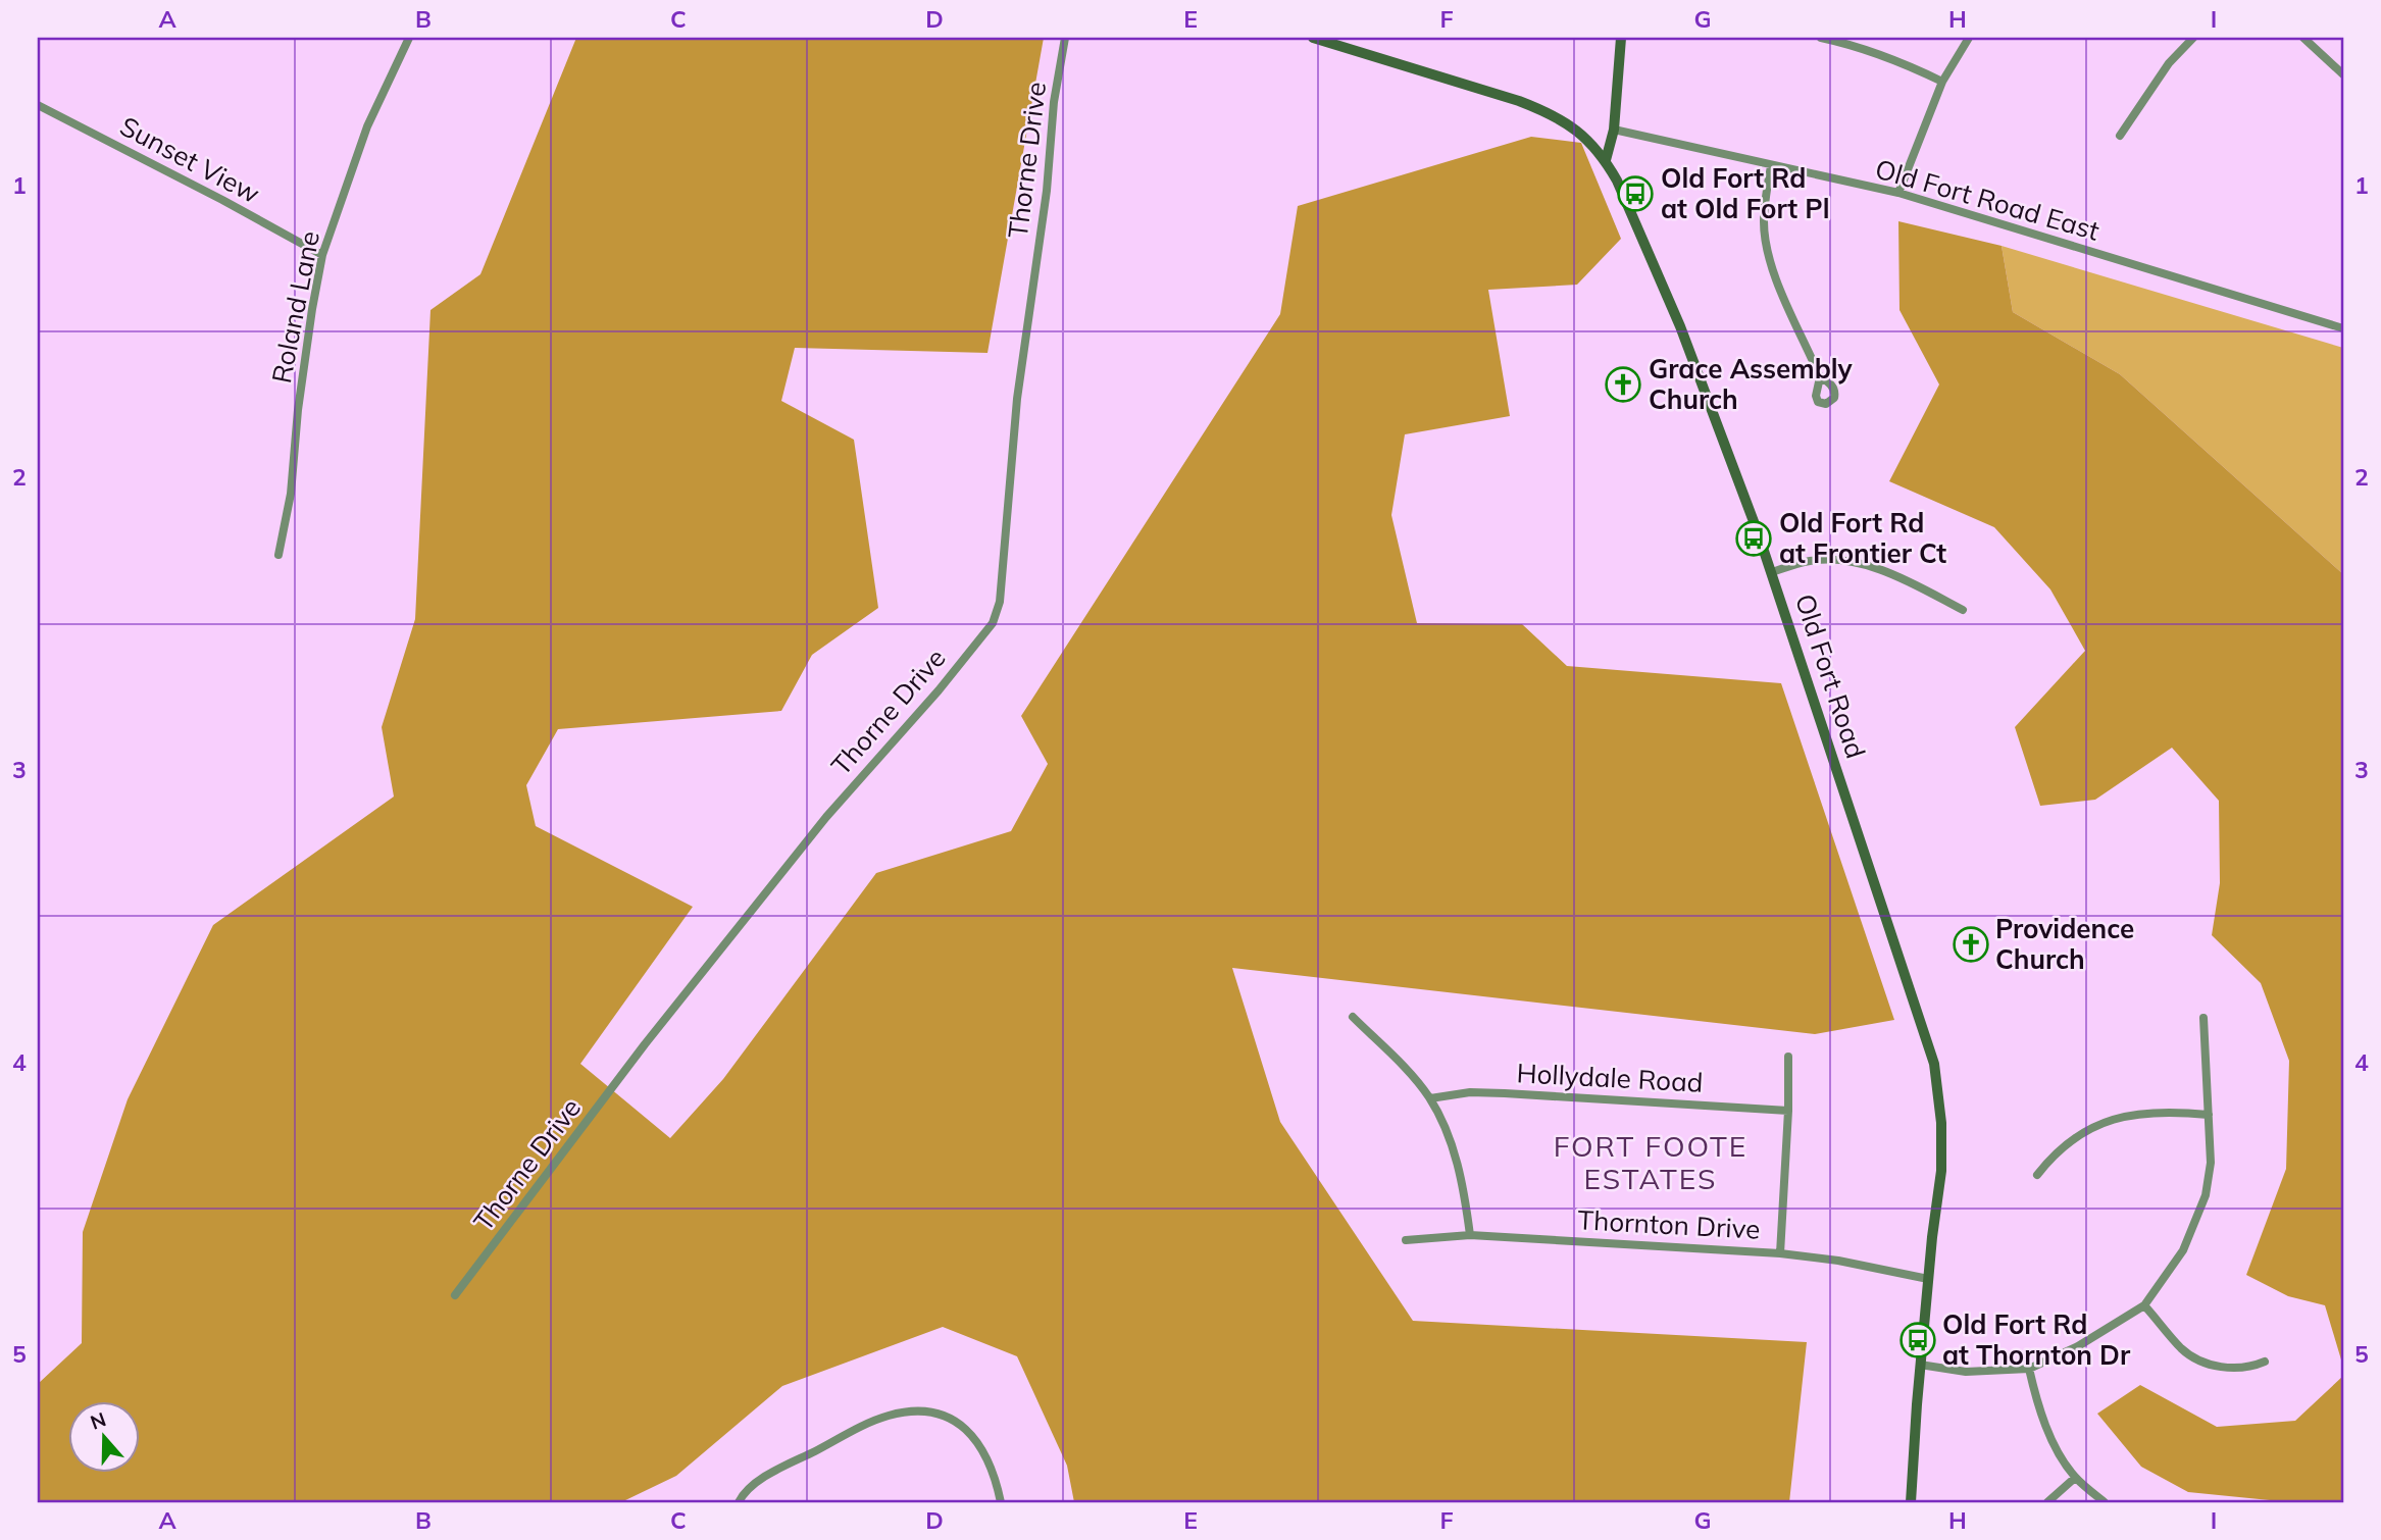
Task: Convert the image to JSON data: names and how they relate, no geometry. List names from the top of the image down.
{
  "streets": {
    "main road": ["Old Fort Road"],
    "street": [
      "Sunset View",
      "Thorne Drive",
      "Old Fort Road East",
      "Roland Lane",
      "Hollydale Road",
      "Thornton Drive"
    ]
  },
  "crossings": [
    ["Sunset View", "Roland Lane"],
    ["Old Fort Road", "Thornton Drive"]
  ],
  "districts": ["FORT FOOTE ESTATES"],
  "places": {
    "bus stop": ["Old Fort Rd at Old Fort Pl", "Old Fort Rd at Frontier Ct", "Old Fort Rd at Thornton Dr"],
    "church": ["Grace Assembly Church", "Providence Church"]
  },
  "north": "top",
  "grid": {
    "columns": [
      "A",
      "B",
      "C",
      "D",
      "E",
      "F",
      "G",
      "H",
      "I"
    ],
    "rows": [
      "1",
      "2",
      "3",
      "4",
      "5"
    ]
  }
}
